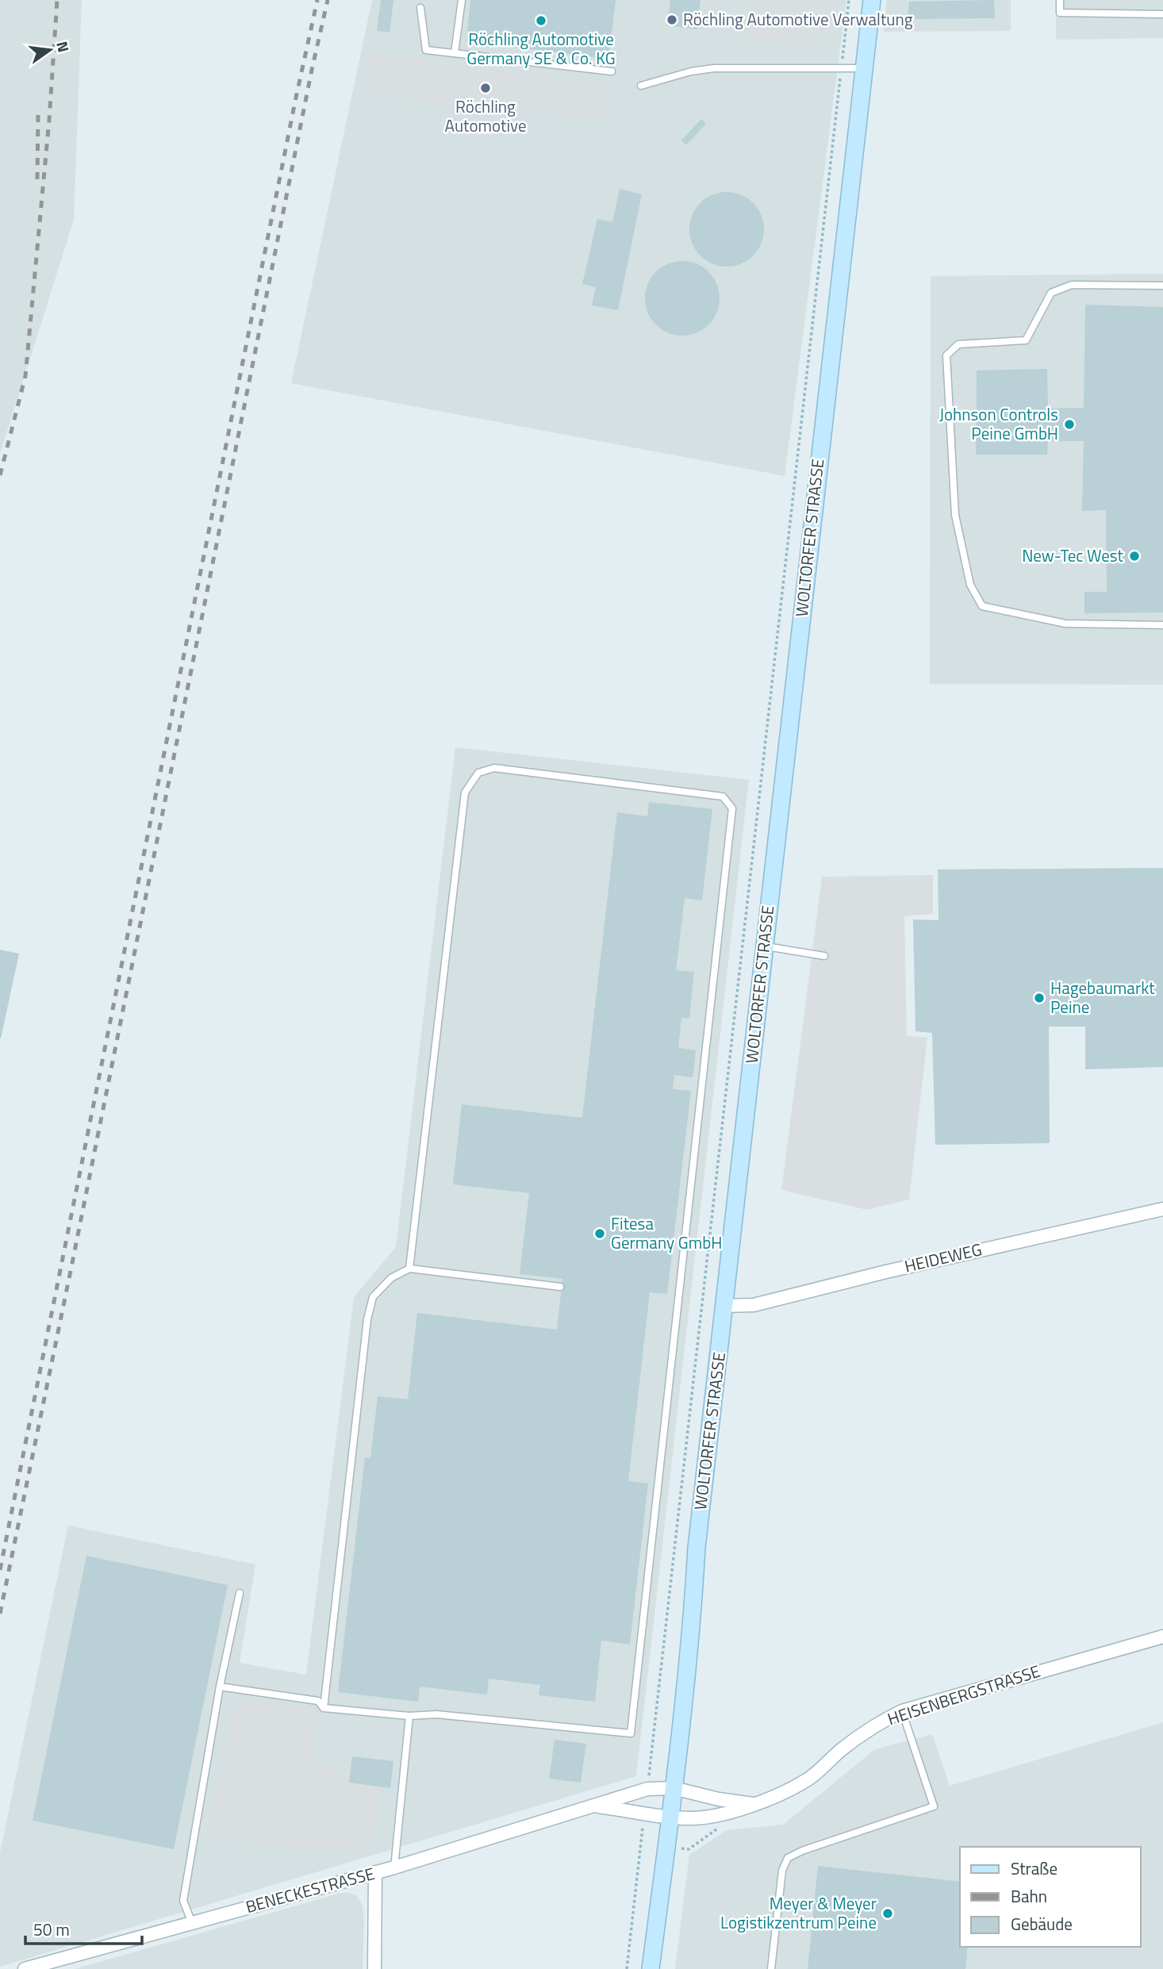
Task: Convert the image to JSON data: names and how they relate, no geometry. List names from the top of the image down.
{
  "streets": {
    "main road": ["WOLTORFER STRASSE"],
    "street": ["HEIDEWEG", "HEISENBERGSTRASSE", "BENECKESTRASSE"]
  },
  "crossings": [
    ["WOLTORFER STRASSE", "HEIDEWEG"],
    ["WOLTORFER STRASSE", "HEISENBERGSTRASSE"],
    ["WOLTORFER STRASSE", "BENECKESTRASSE"],
    ["HEISENBERGSTRASSE", "BENECKESTRASSE"]
  ],
  "places": [
    "Röchling Automotive Verwaltung",
    "Röchling Automotive Germany SE & Co. KG",
    "Röchling Automotive",
    "Johnson Controls Peine GmbH",
    "New-Tec West",
    "Hagebaumarkt Peine",
    "Fitesa Germany GmbH",
    "Meyer & Meyer Logistikzentrum Peine"
  ],
  "legend": ["Straße", "Bahn", "Gebäude"],
  "scale_bar": "50 m",
  "north": "right"
}
